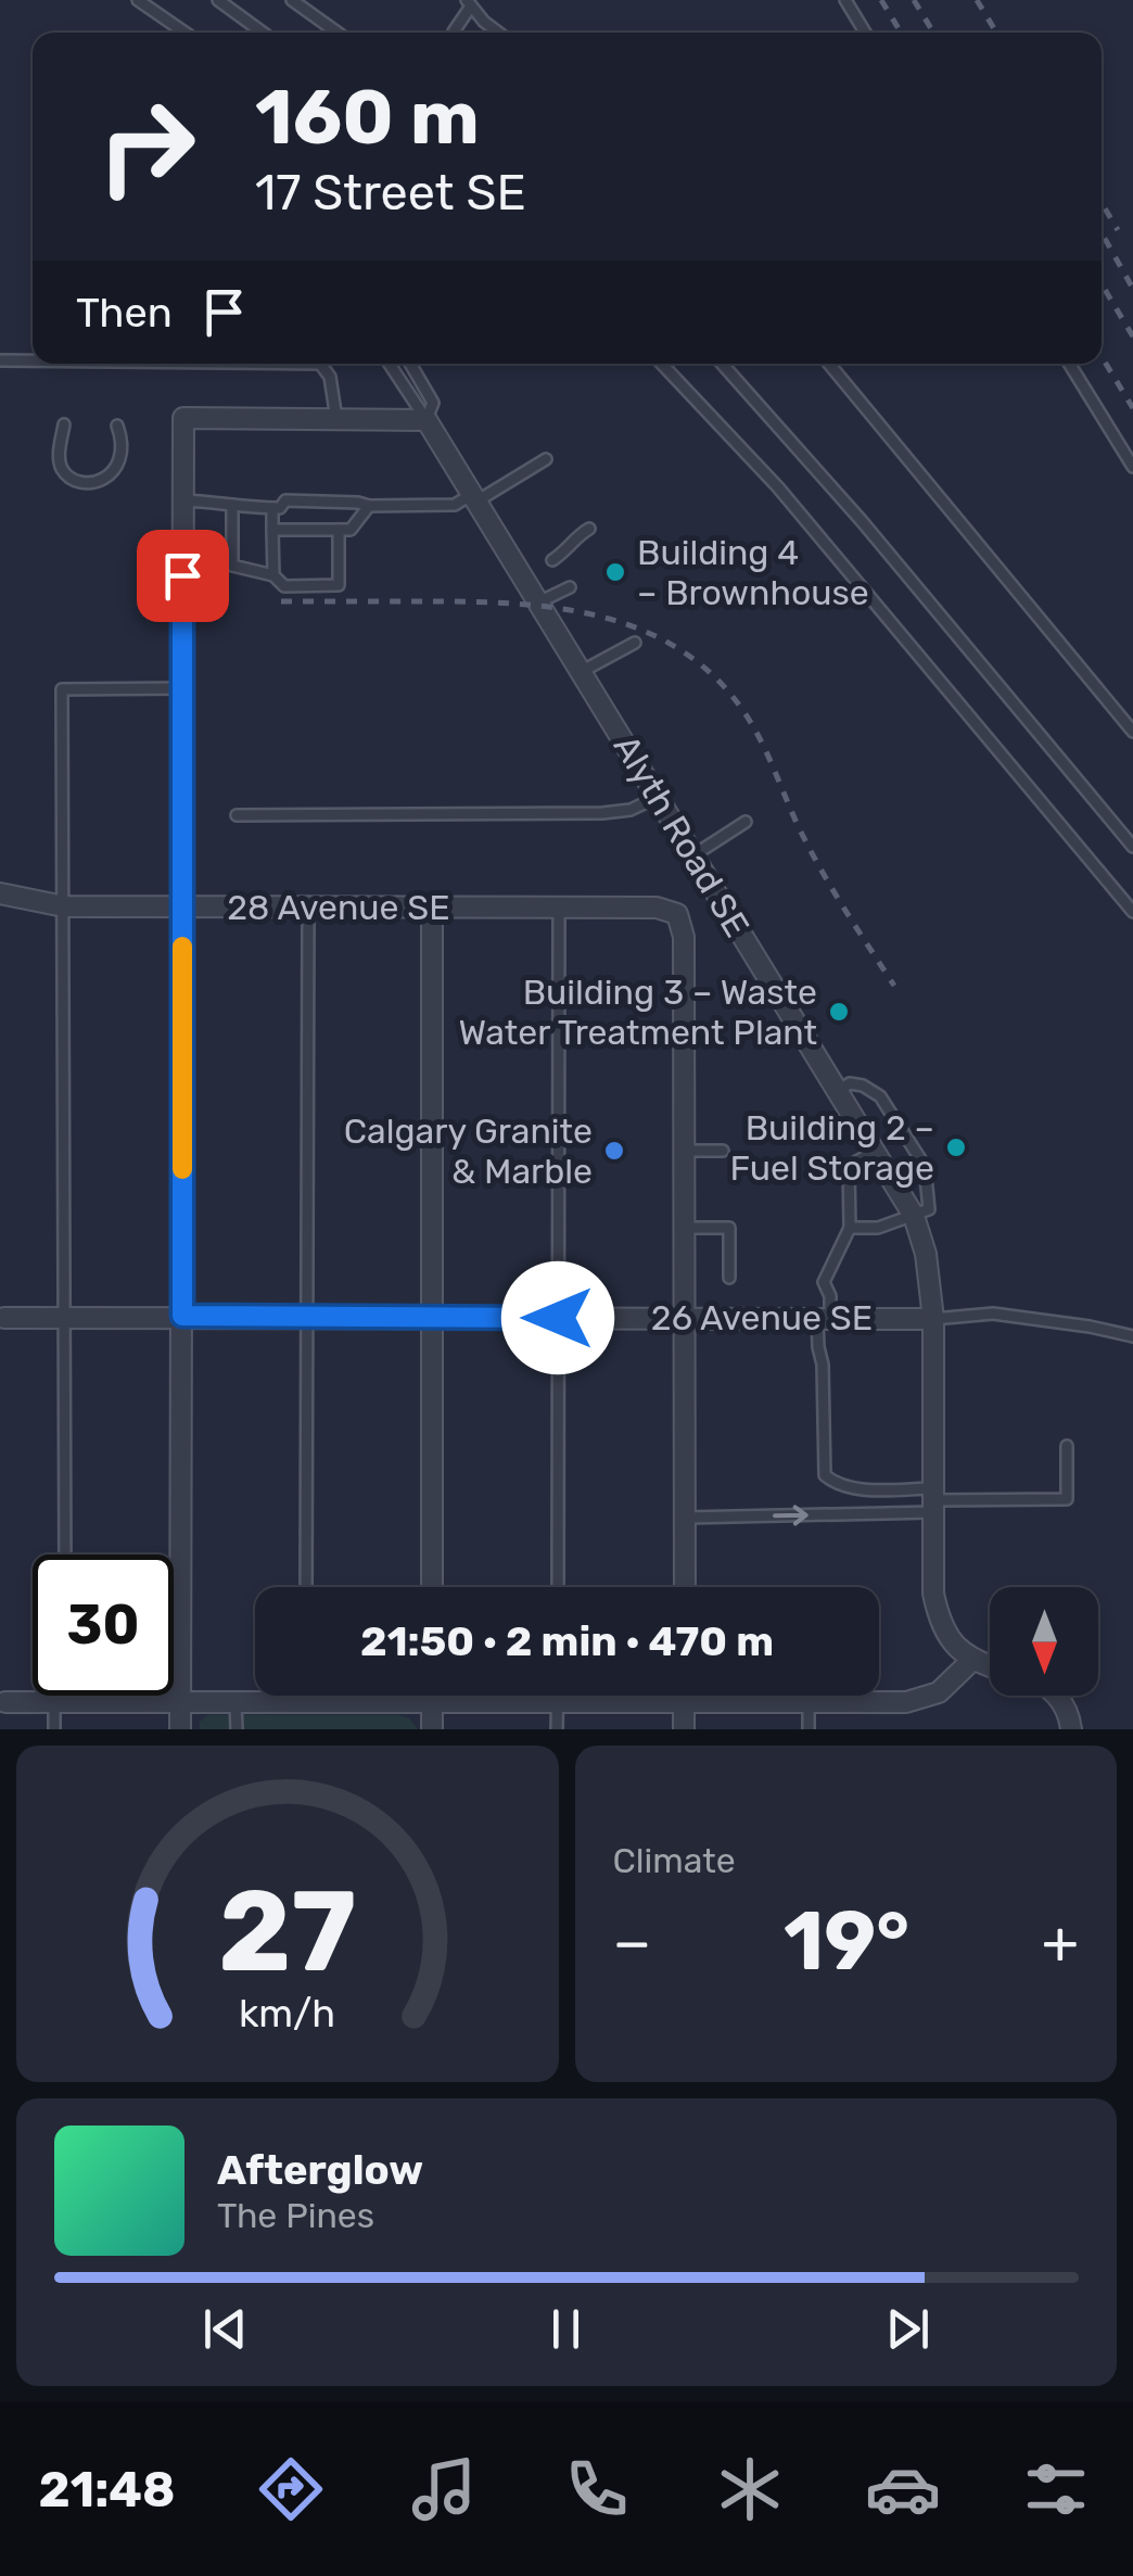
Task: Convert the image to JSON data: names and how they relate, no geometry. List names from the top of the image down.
{
  "streets": {
    "street": ["Alyth Road SE", "28 Avenue SE", "26 Avenue SE"]
  },
  "crossings": [
    ["Alyth Road SE", "26 Avenue SE"]
  ],
  "places": [
    "Building 4 – Brownhouse",
    "Building 3 – Waste Water Treatment Plant",
    "Building 2 – Fuel Storage",
    "Calgary Granite & Marble"
  ],
  "north": "bottom",
  "page": {
    "turn": ["160 m", "17 Street SE"],
    "then": "Then",
    "limit": "30",
    "trip": "21:50 · 2 min · 470 m",
    "tile": "Climate",
    "heat": ["−", "19°", "+"],
    "song": ["Afterglow", "The Pines"],
    "tabs": "21:48",
    "gauge": ["27", "km/h"]
  }
}
